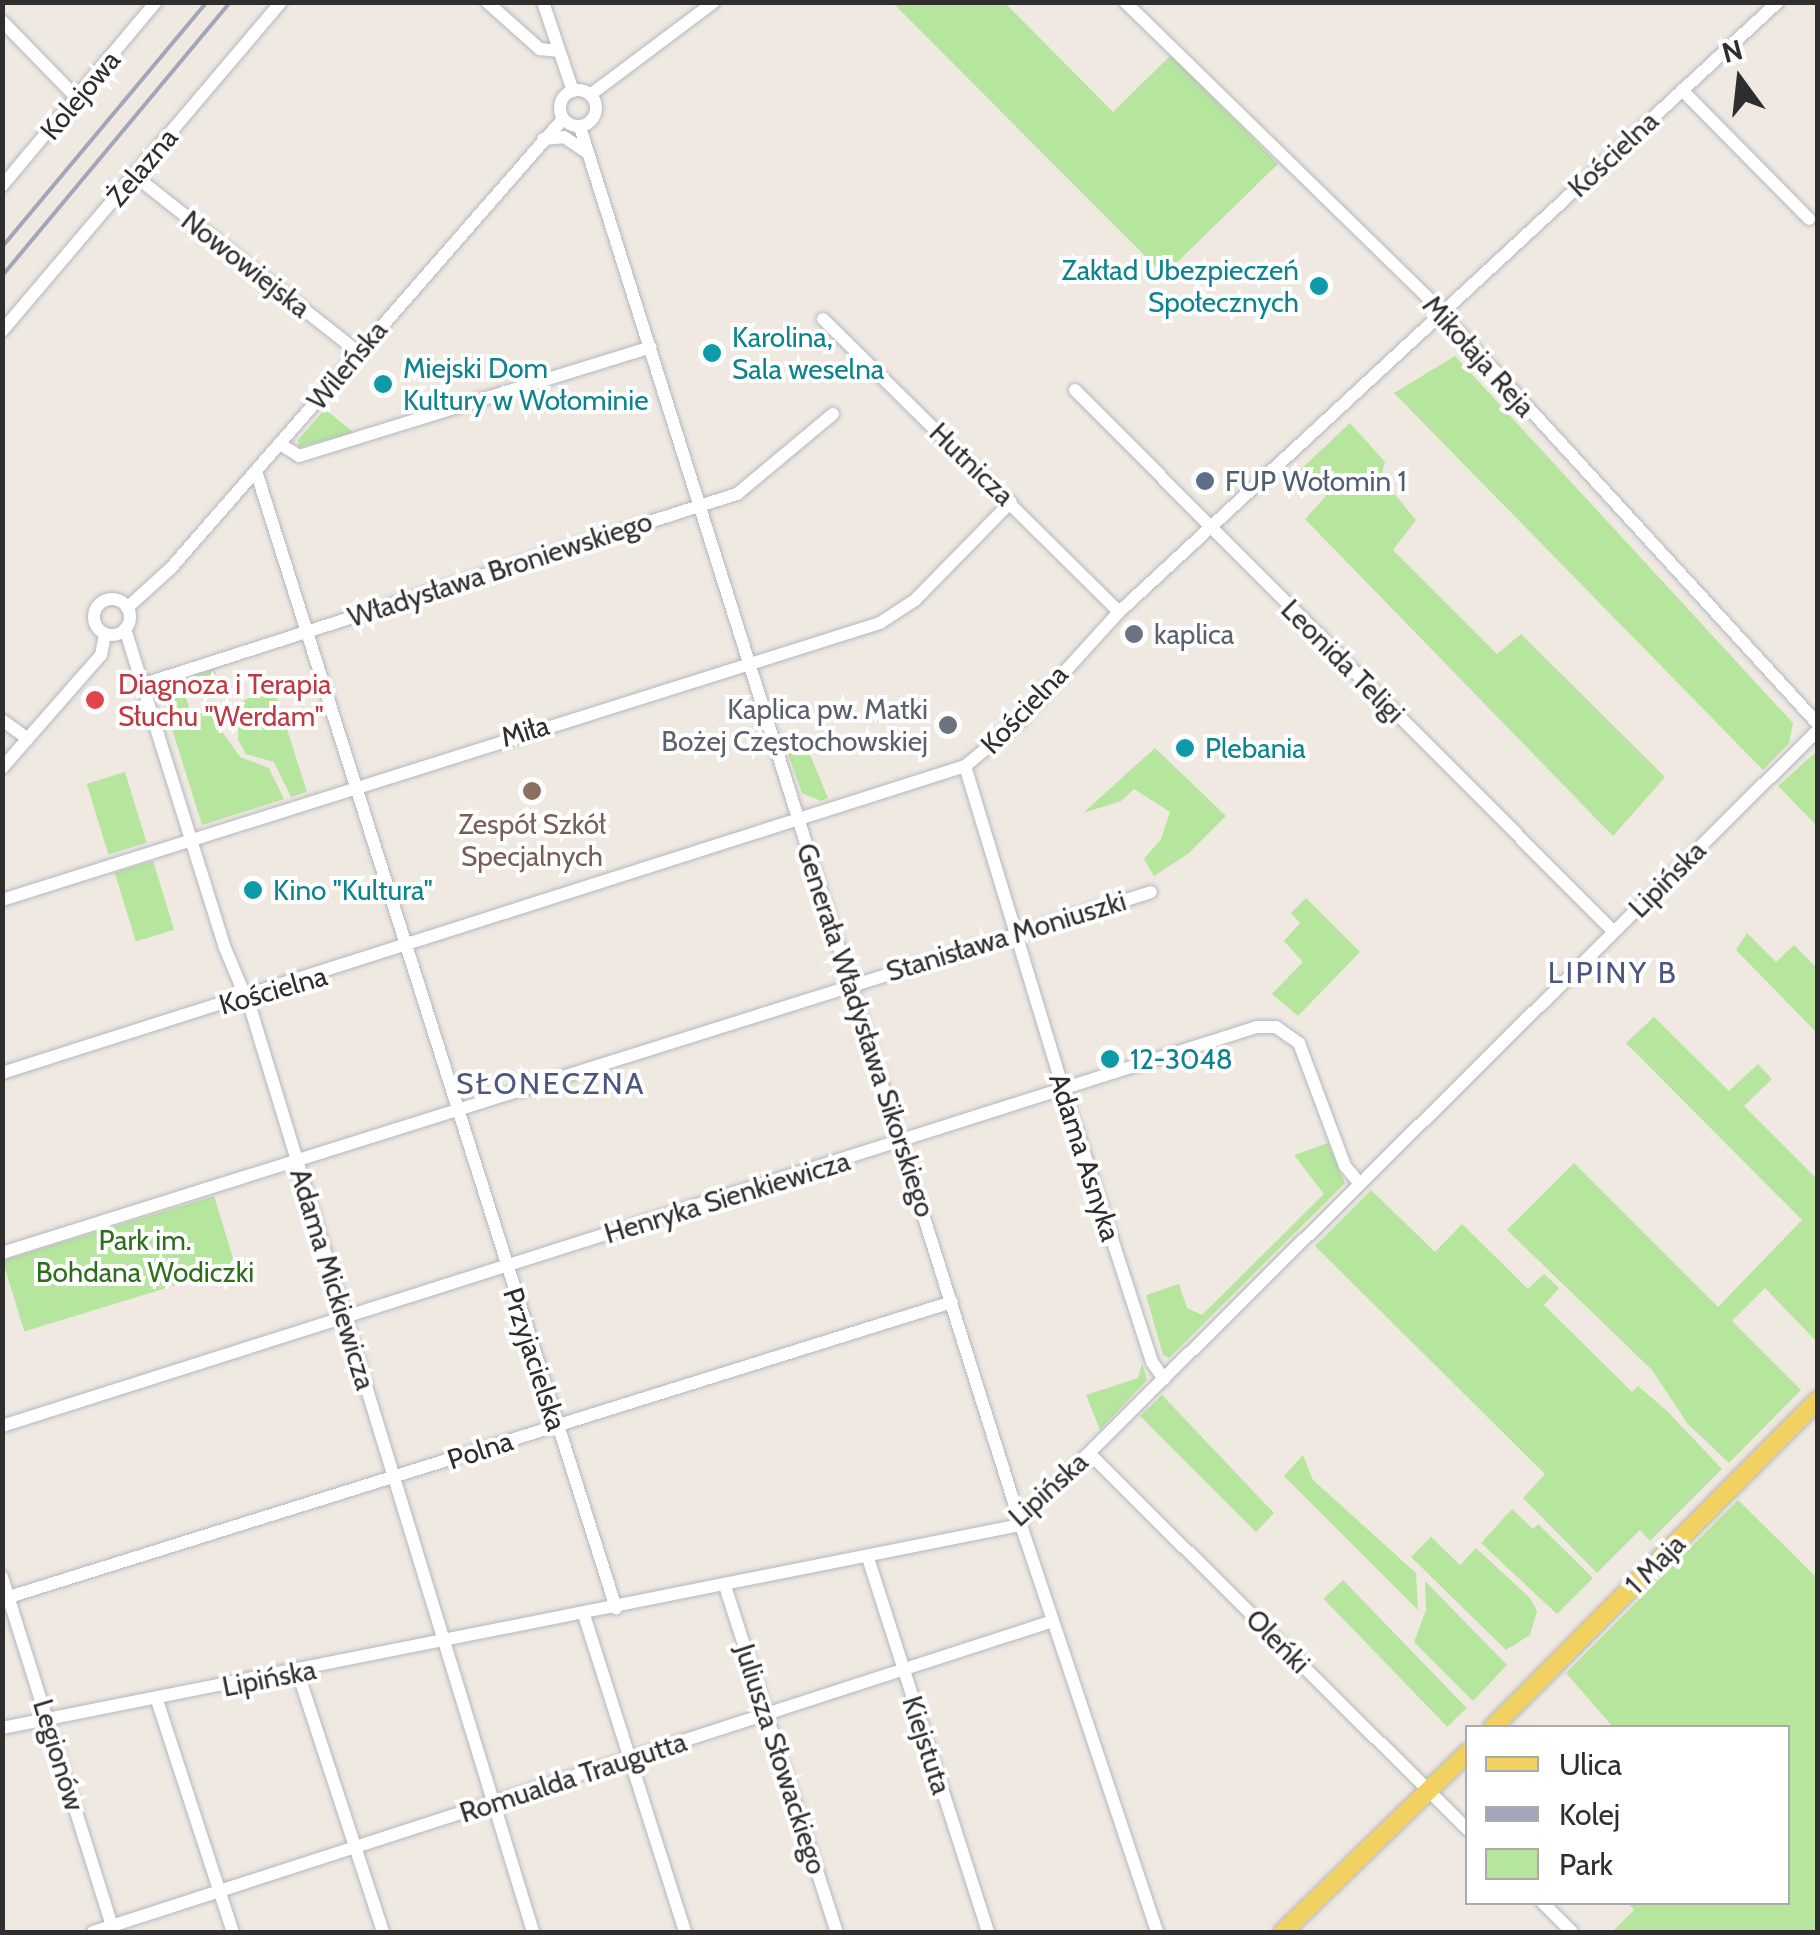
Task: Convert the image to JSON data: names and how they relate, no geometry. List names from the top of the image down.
{
  "streets": {
    "main road": ["1 Maja"],
    "street": [
      "Kolejowa",
      "Kościelna",
      "Żelazna",
      "Nowowiejska",
      "Mikołaja Reja",
      "Wileńska",
      "Hutnicza",
      "Władysława Broniewskiego",
      "Leonida Teligi",
      "Miła",
      "Lipińska",
      "Stanisława Moniuszki",
      "Generała Władysława Sikorskiego",
      "Adama Asnyka",
      "Henryka Sienkiewicza",
      "Adama Mickiewicza",
      "Przyjacielska",
      "Polna",
      "Oleńki",
      "Kiejstuta",
      "Legionów",
      "Juliusza Słowackiego",
      "Romualda Traugutta"
    ]
  },
  "crossings": [
    ["Kościelna", "Mikołaja Reja"],
    ["Kościelna", "Hutnicza"],
    ["Kościelna", "Leonida Teligi"],
    ["Kościelna", "Generała Władysława Sikorskiego"],
    ["Kościelna", "Adama Asnyka"],
    ["Kościelna", "Adama Mickiewicza"],
    ["Kościelna", "Przyjacielska"],
    ["Żelazna", "Nowowiejska"],
    ["Nowowiejska", "Wileńska"],
    ["Mikołaja Reja", "Lipińska"],
    ["Wileńska", "Generała Władysława Sikorskiego"],
    ["Wileńska", "Adama Mickiewicza"],
    ["Wileńska", "Przyjacielska"],
    ["Hutnicza", "Miła"],
    ["Władysława Broniewskiego", "Generała Władysława Sikorskiego"],
    ["Władysława Broniewskiego", "Adama Mickiewicza"],
    ["Władysława Broniewskiego", "Przyjacielska"],
    ["Leonida Teligi", "Lipińska"],
    ["Miła", "Generała Władysława Sikorskiego"],
    ["Miła", "Adama Mickiewicza"],
    ["Miła", "Przyjacielska"],
    ["Lipińska", "Generała Władysława Sikorskiego"],
    ["Lipińska", "Adama Asnyka"],
    ["Lipińska", "Henryka Sienkiewicza"],
    ["Lipińska", "Adama Mickiewicza"],
    ["Lipińska", "Przyjacielska"],
    ["Lipińska", "Oleńki"],
    ["Lipińska", "Kiejstuta"],
    ["Lipińska", "Legionów"],
    ["Lipińska", "Juliusza Słowackiego"],
    ["Stanisława Moniuszki", "Generała Władysława Sikorskiego"],
    ["Stanisława Moniuszki", "Adama Asnyka"],
    ["Stanisława Moniuszki", "Adama Mickiewicza"],
    ["Stanisława Moniuszki", "Przyjacielska"],
    ["Generała Władysława Sikorskiego", "Henryka Sienkiewicza"],
    ["Generała Władysława Sikorskiego", "Polna"],
    ["Generała Władysława Sikorskiego", "Romualda Traugutta"],
    ["Adama Asnyka", "Henryka Sienkiewicza"],
    ["Henryka Sienkiewicza", "Adama Mickiewicza"],
    ["Henryka Sienkiewicza", "Przyjacielska"],
    ["Adama Mickiewicza", "Polna"],
    ["Adama Mickiewicza", "Romualda Traugutta"],
    ["Przyjacielska", "Polna"],
    ["Polna", "Legionów"],
    ["Kiejstuta", "Romualda Traugutta"],
    ["Legionów", "Romualda Traugutta"],
    ["Juliusza Słowackiego", "Romualda Traugutta"]
  ],
  "districts": ["LIPINY B", "SŁONECZNA"],
  "parks": ["Park im. Bohdana Wodiczki"],
  "places": [
    "Zakład Ubezpieczeń Społecznych",
    "Karolina, Sala weselna",
    "Miejski Dom Kultury w Wołominie",
    "FUP Wołomin 1",
    "kaplica",
    "Diagnoza i Terapia Słuchu \"Werdam\"",
    "Kaplica pw. Matki Bożej Częstochowskiej",
    "Plebania",
    "Zespół Szkół Specjalnych",
    "Kino \"Kultura\"",
    "12-3048"
  ],
  "legend": ["Ulica", "Kolej", "Park"],
  "north": "top"
}
